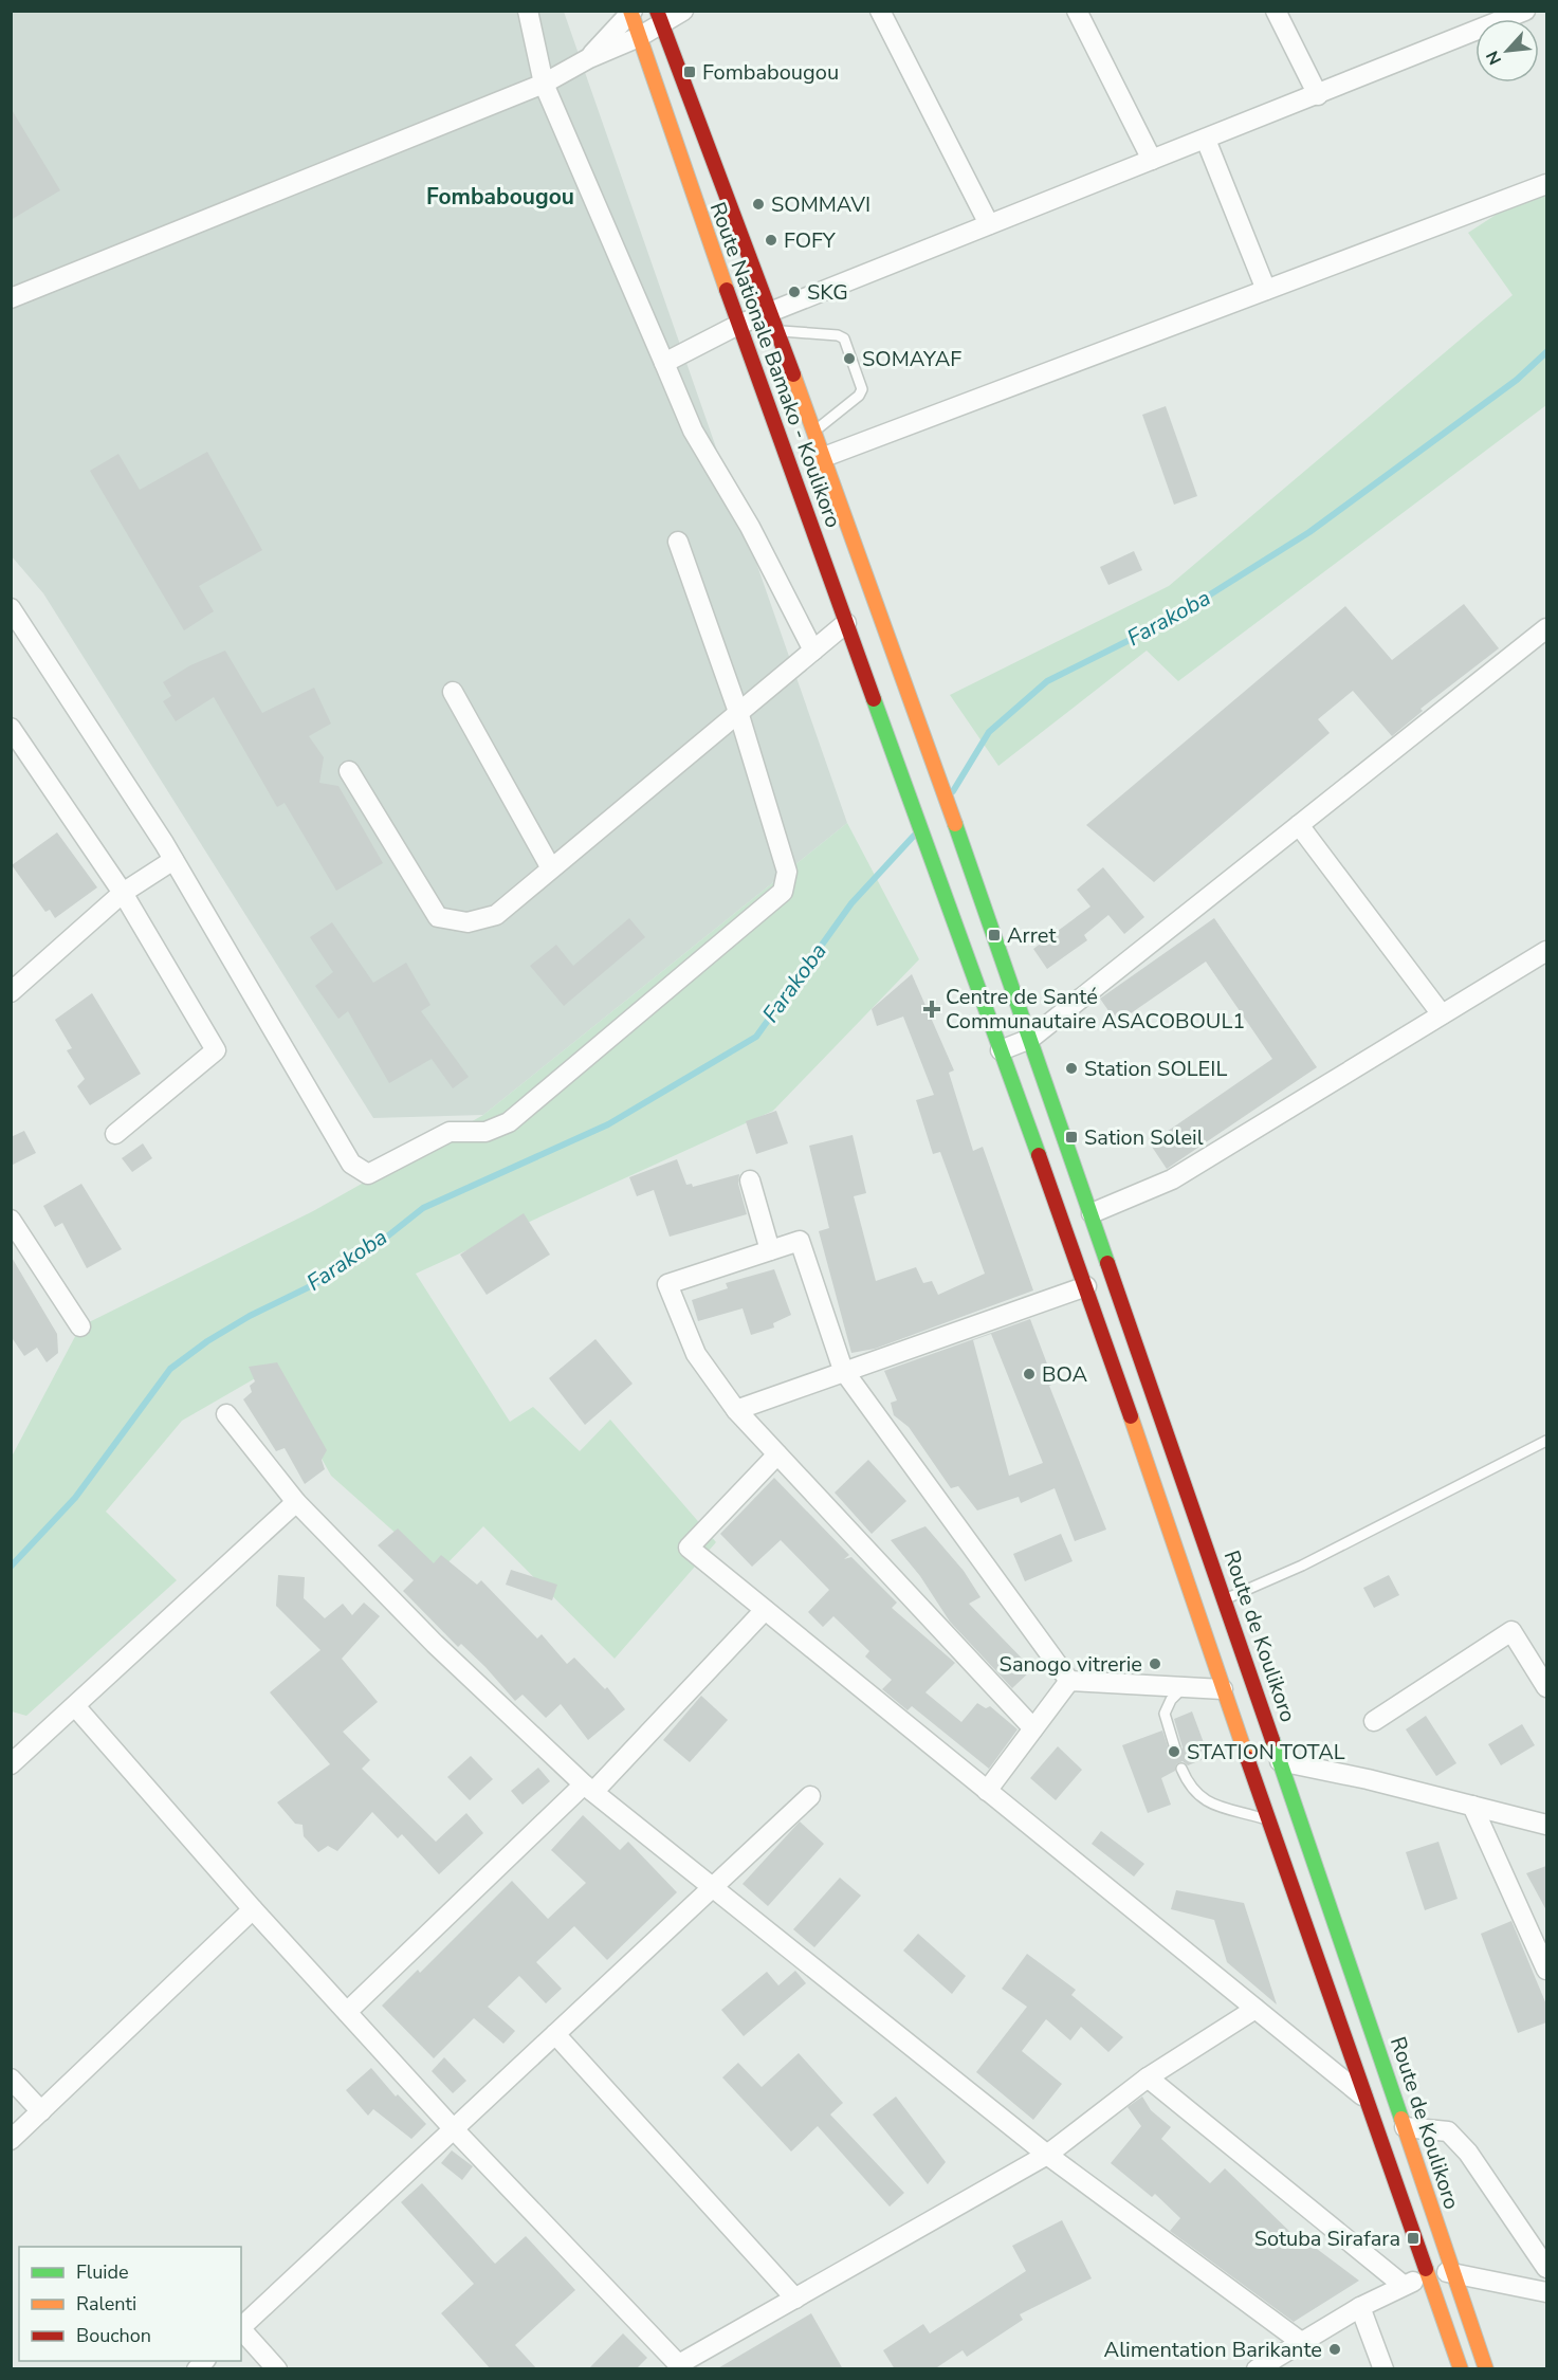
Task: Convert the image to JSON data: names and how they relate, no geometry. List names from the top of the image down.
{
  "streets": {
    "main road": ["Route Nationale Bamako - Koulikoro", "Route de Koulikoro"]
  },
  "crossings": [
    ["Route Nationale Bamako - Koulikoro", "Route de Koulikoro"]
  ],
  "districts": ["Fombabougou"],
  "water": ["Farakoba"],
  "places": {
    "transit": [
      "Fombabougou",
      "Arret",
      "Sation Soleil",
      "Sotuba Sirafara"
    ],
    "other": [
      "SOMMAVI",
      "FOFY",
      "SKG",
      "SOMAYAF",
      "Station SOLEIL",
      "BOA",
      "Sanogo vitrerie",
      "STATION TOTAL",
      "Alimentation Barikante"
    ],
    "health": ["Centre de Santé Communautaire ASACOBOUL1"]
  },
  "legend": ["Fluide", "Ralenti", "Bouchon"],
  "north": "bottom left"
}
